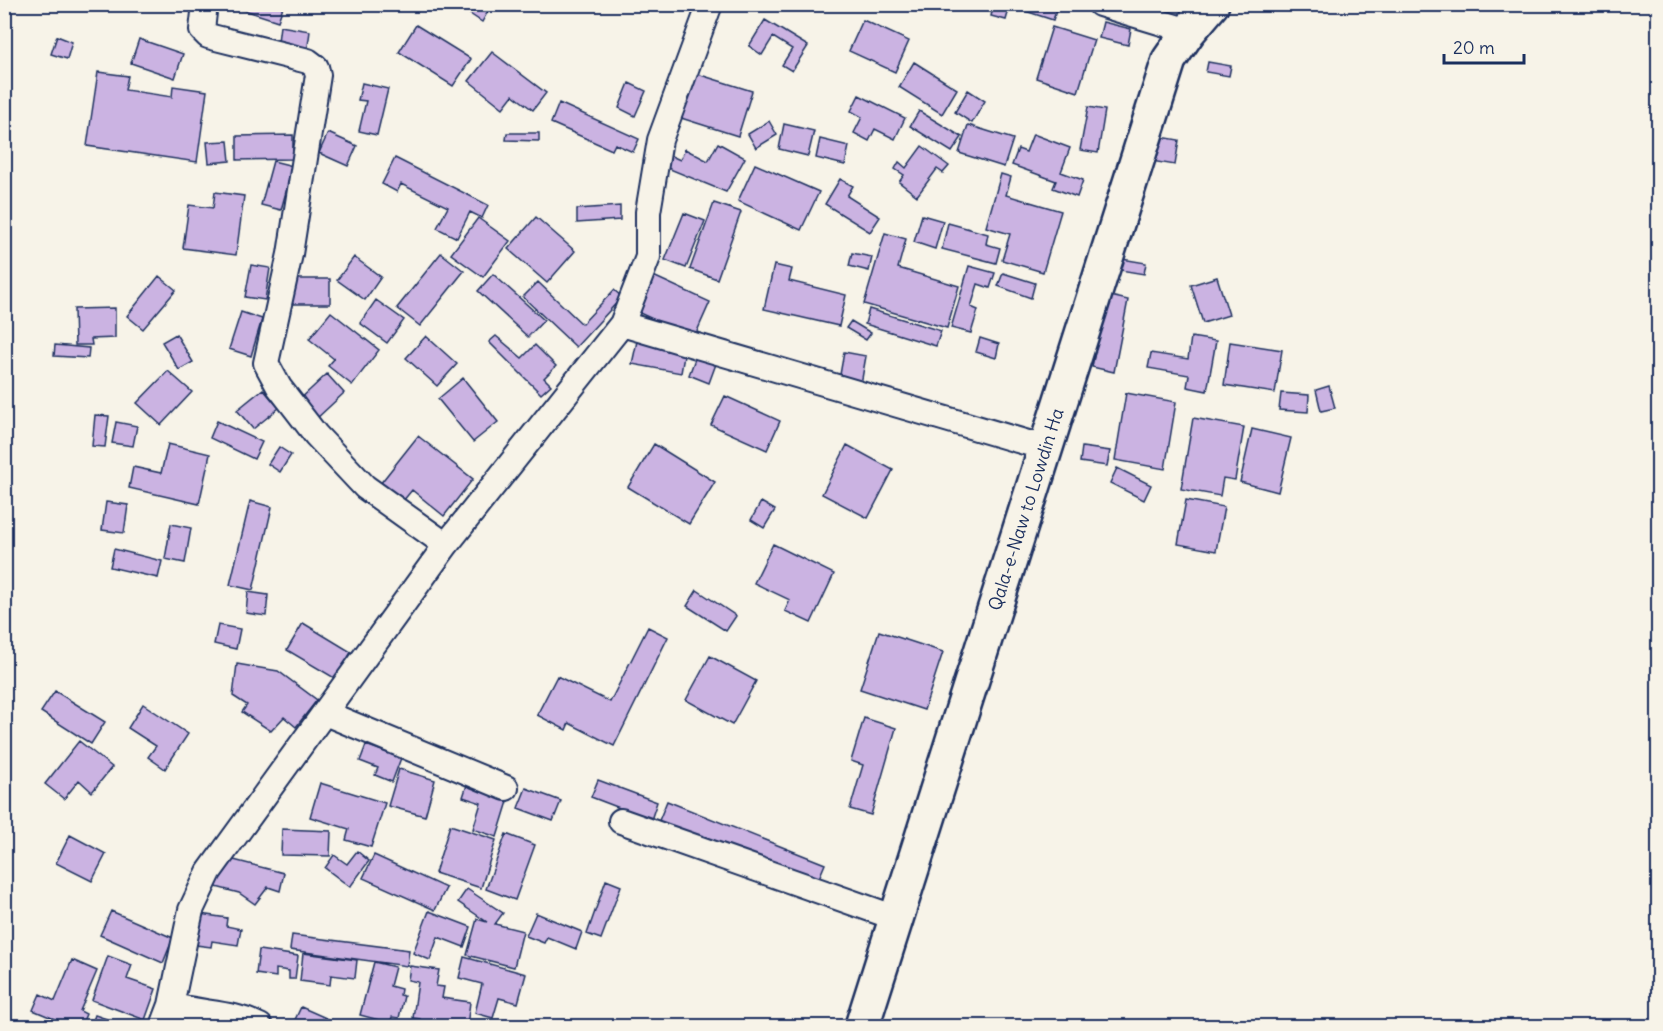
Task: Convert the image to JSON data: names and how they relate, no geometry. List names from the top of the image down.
{
  "streets": {
    "main road": ["Qala-e-Naw to Lowdin Ha"]
  },
  "scale_bar": "20 m"
}
